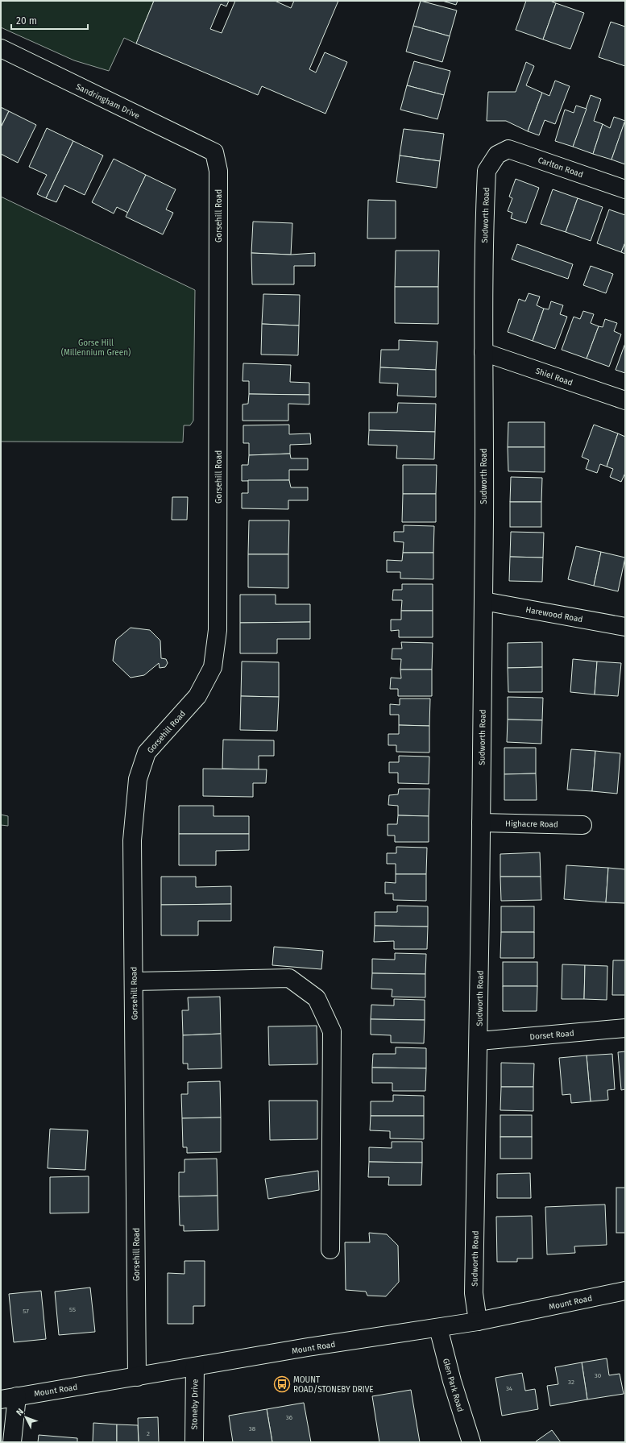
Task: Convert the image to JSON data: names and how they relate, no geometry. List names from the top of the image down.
{
  "streets": {
    "street": [
      "Sandringham Drive",
      "Carlton Road",
      "Sudworth Road",
      "Gorsehill Road",
      "Shiel Road",
      "Harewood Road",
      "Highacre Road",
      "Dorset Road",
      "Mount Road",
      "Glen Park Road",
      "Stoneby Drive"
    ]
  },
  "crossings": [
    ["Sandringham Drive", "Gorsehill Road"],
    ["Carlton Road", "Sudworth Road"],
    ["Sudworth Road", "Shiel Road"],
    ["Sudworth Road", "Harewood Road"],
    ["Sudworth Road", "Highacre Road"],
    ["Sudworth Road", "Dorset Road"],
    ["Sudworth Road", "Mount Road"],
    ["Gorsehill Road", "Mount Road"],
    ["Mount Road", "Glen Park Road"],
    ["Mount Road", "Stoneby Drive"]
  ],
  "parks": ["Gorse Hill (Millennium Green)"],
  "places": {
    "bus stop": ["MOUNT ROAD/STONEBY DRIVE"]
  },
  "house_numbers": [
    "55",
    "57",
    "30",
    "32",
    "34",
    "36",
    "38",
    "2"
  ],
  "scale_bar": "20 m",
  "north": "top left"
}
